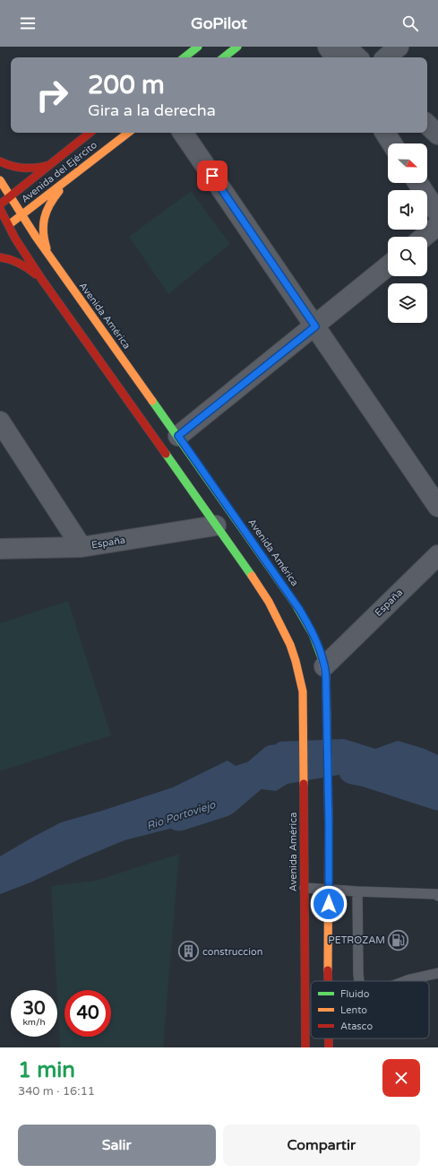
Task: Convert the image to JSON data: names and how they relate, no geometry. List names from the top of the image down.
{
  "streets": {
    "street": ["Avenida del Ejército", "Avenida América", "España"]
  },
  "crossings": [
    ["Avenida del Ejército", "Avenida América"],
    ["Avenida América", "España"]
  ],
  "water": ["Río Portoviejo"],
  "places": {
    "fuel station": ["PETROZAM"],
    "building": ["construccion"]
  },
  "legend": ["Fluido", "Lento", "Atasco"],
  "north": "right",
  "page": {
    "header": "GoPilot",
    "turn": ["200 m", "Gira a la derecha"],
    "speed": "30 km/h",
    "limit": "40",
    "heading": ["1 min", "340 m · 16:11"],
    "buttons": ["Salir", "Compartir"]
  }
}
